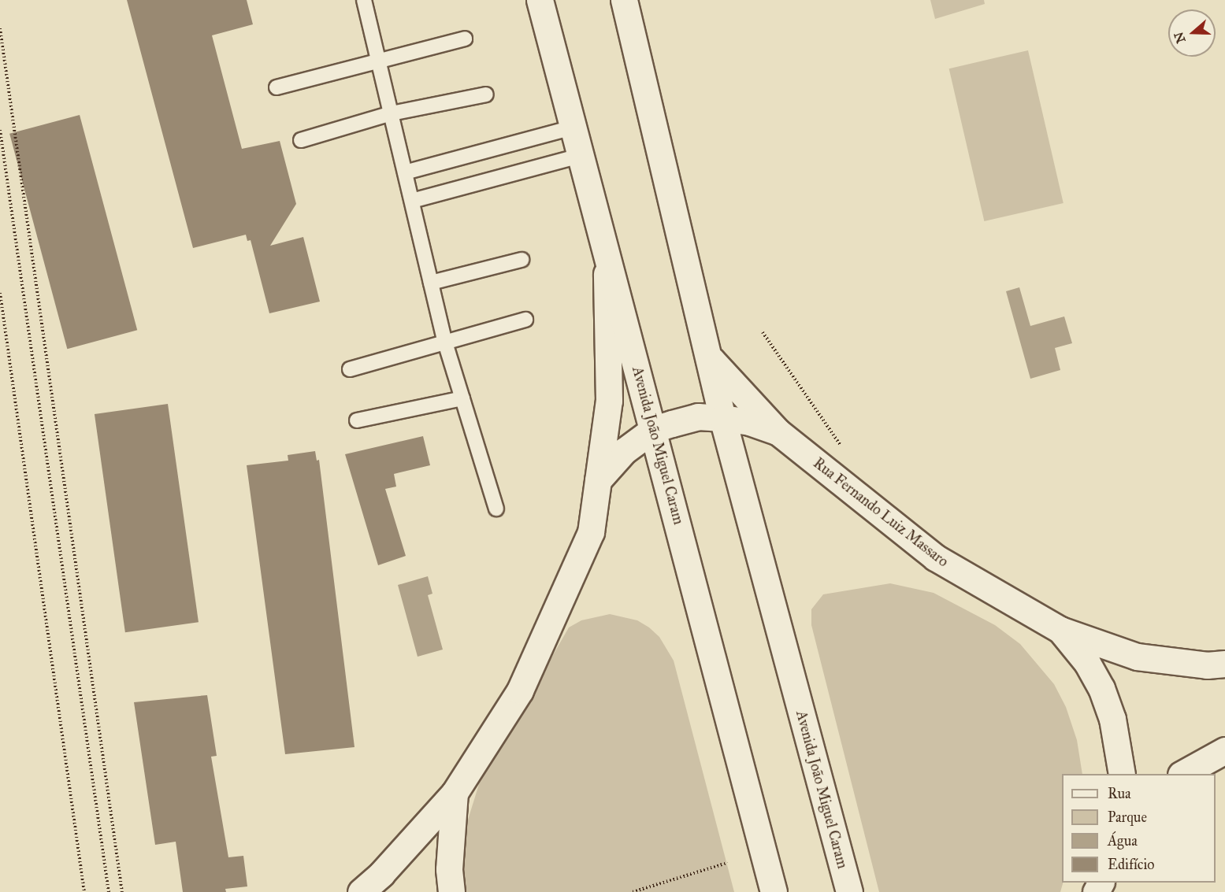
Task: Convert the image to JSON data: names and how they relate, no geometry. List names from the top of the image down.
{
  "streets": {
    "street": ["Avenida João Miguel Caram", "Rua Fernando Luiz Massaro"]
  },
  "legend": [
    "Rua",
    "Parque",
    "Água",
    "Edifício"
  ],
  "north": "left"
}
